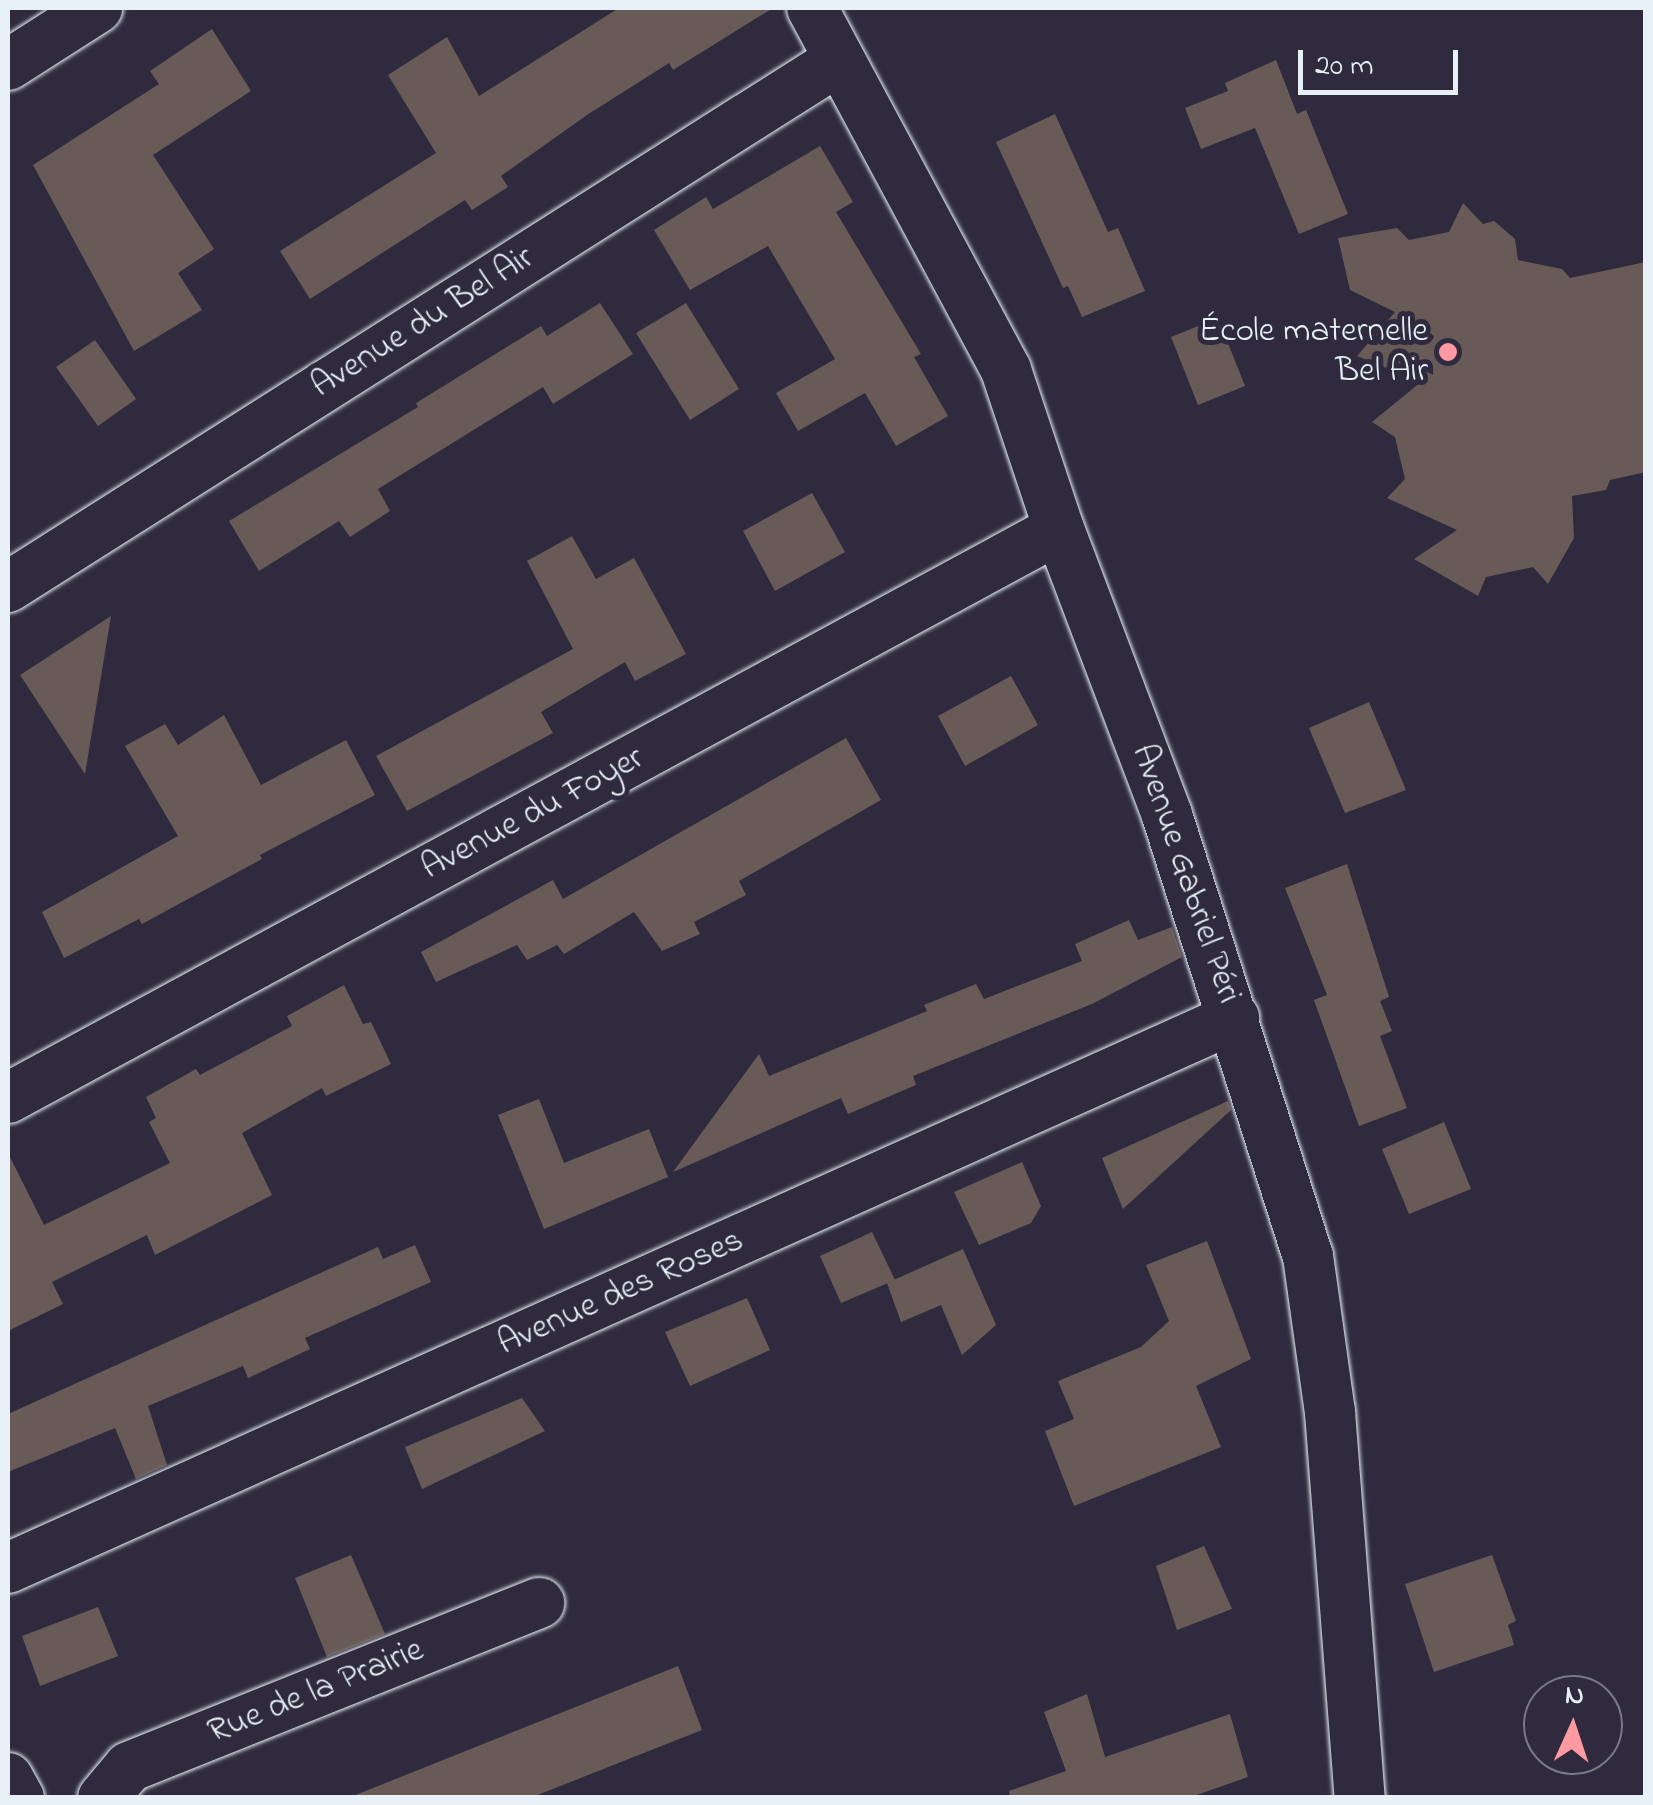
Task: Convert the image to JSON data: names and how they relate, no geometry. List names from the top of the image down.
{
  "streets": {
    "street": [
      "Avenue du Bel Air",
      "Avenue du Foyer",
      "Avenue Gabriel Péri",
      "Avenue des Roses",
      "Rue de la Prairie"
    ]
  },
  "crossings": [
    ["Avenue du Bel Air", "Avenue Gabriel Péri"],
    ["Avenue du Foyer", "Avenue Gabriel Péri"],
    ["Avenue Gabriel Péri", "Avenue des Roses"]
  ],
  "places": ["École maternelle Bel Air"],
  "scale_bar": "20 m",
  "north": "top"
}
